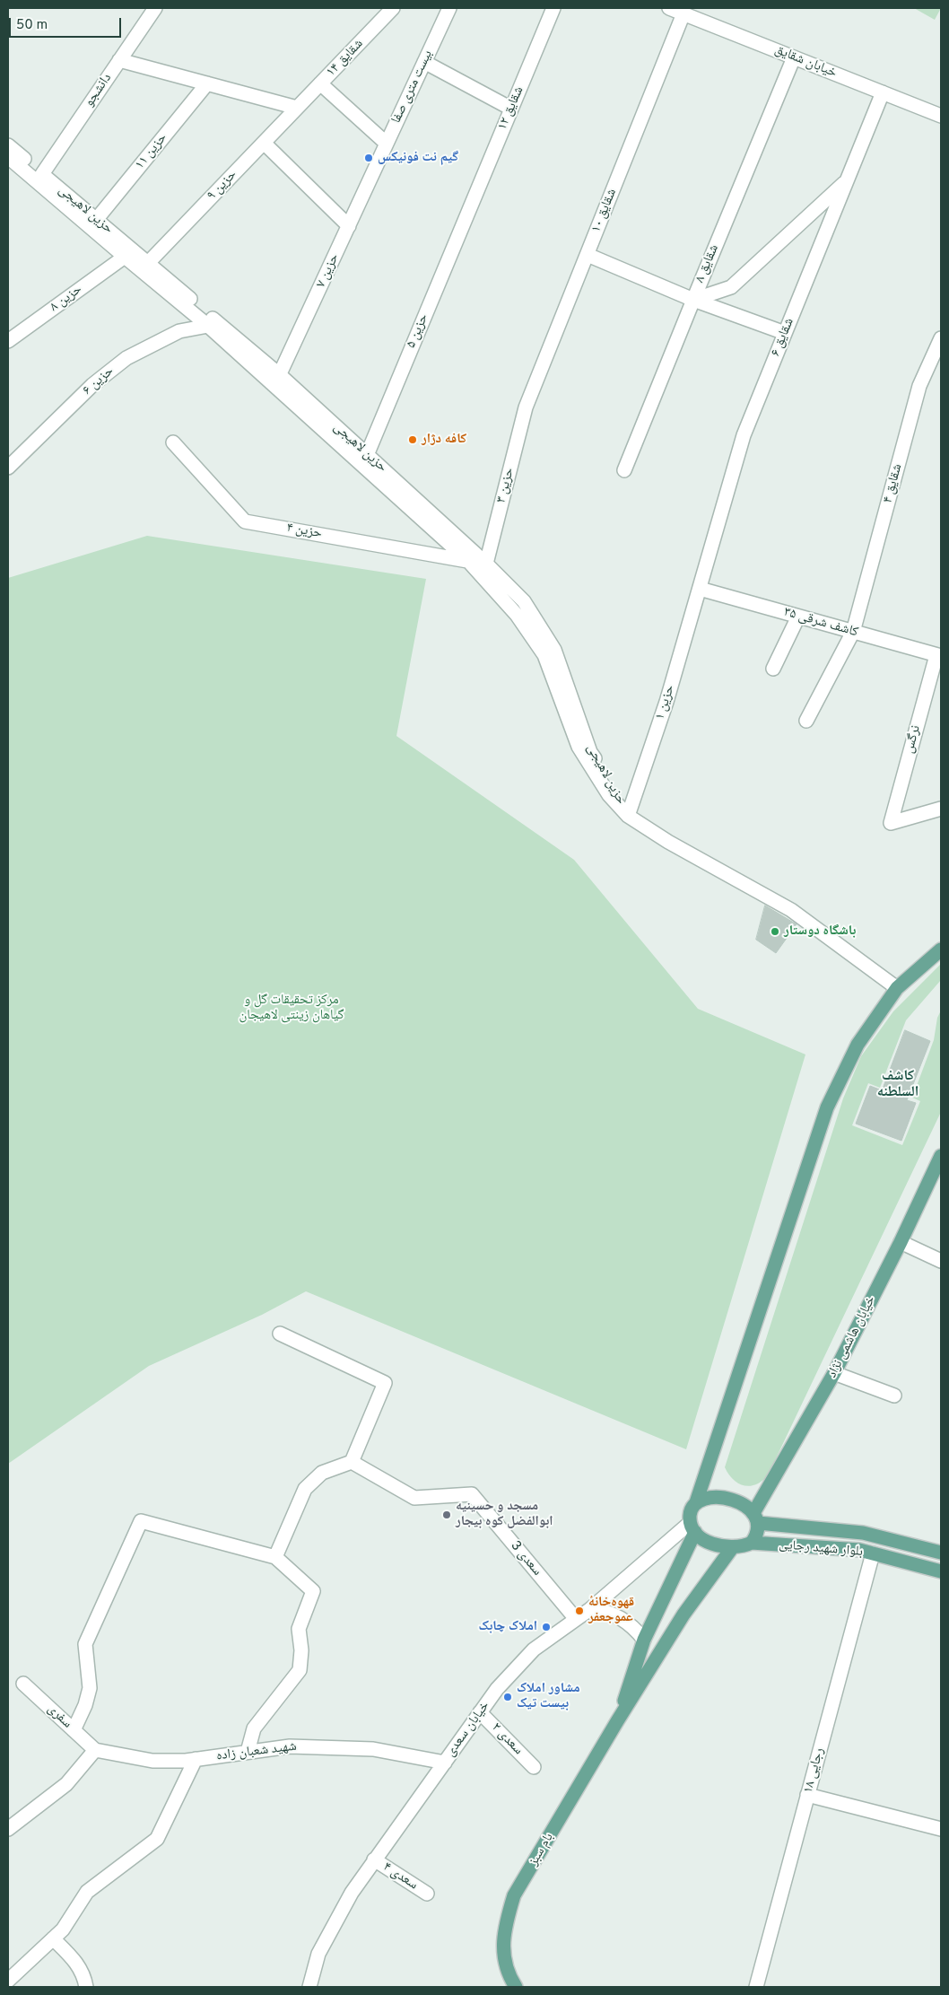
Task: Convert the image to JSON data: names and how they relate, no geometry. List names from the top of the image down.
{
  "streets": {
    "main road": ["خیابان هاشمی نژاد", "بلوار شهید رجایی", "بام سبز"],
    "street": [
      "شقایق ۱۴",
      "خیابان شقایق",
      "بیست متری صفا",
      "دانشجو",
      "شقایق ۱۲",
      "حزین ۱۱",
      "حزین ۹",
      "حزین لاهیجی",
      "شقایق ۱۰",
      "شقایق ۸",
      "حزین ۷",
      "حزین ۸",
      "حزین ۵",
      "شقایق ۶",
      "حزین ۶",
      "شقایق ۴",
      "حزین ۳",
      "حزین ۴",
      "کاشف شرقی ۳۵",
      "حزین ۱",
      "نرگس",
      "سعدی 3",
      "سفری",
      "خیابان سعدی",
      "سعدی ۲",
      "شهید شعبان زاده",
      "رجایی ۱۸",
      "سعدی ۴"
    ]
  },
  "crossings": [
    ["شقایق ۱۴", "حزین ۹"],
    ["خیابان شقایق", "شقایق ۱۰"],
    ["خیابان شقایق", "شقایق ۸"],
    ["خیابان شقایق", "شقایق ۶"],
    ["بیست متری صفا", "حزین ۷"],
    ["دانشجو", "حزین لاهیجی"],
    ["شقایق ۱۲", "حزین ۵"],
    ["حزین ۱۱", "حزین لاهیجی"],
    ["حزین ۹", "حزین لاهیجی"],
    ["حزین لاهیجی", "حزین ۷"],
    ["حزین لاهیجی", "حزین ۸"],
    ["حزین لاهیجی", "حزین ۵"],
    ["حزین لاهیجی", "حزین ۶"],
    ["حزین لاهیجی", "حزین ۳"],
    ["حزین لاهیجی", "حزین ۴"],
    ["حزین لاهیجی", "حزین ۱"],
    ["شقایق ۱۰", "حزین ۳"],
    ["شقایق ۶", "کاشف شرقی ۳۵"],
    ["شقایق ۶", "حزین ۱"],
    ["شقایق ۴", "کاشف شرقی ۳۵"],
    ["کاشف شرقی ۳۵", "حزین ۱"],
    ["کاشف شرقی ۳۵", "نرگس"],
    ["خیابان هاشمی نژاد", "بلوار شهید رجایی"],
    ["خیابان هاشمی نژاد", "خیابان سعدی"],
    ["بلوار شهید رجایی", "خیابان سعدی"],
    ["بلوار شهید رجایی", "رجایی ۱۸"],
    ["سعدی 3", "خیابان سعدی"],
    ["سفری", "شهید شعبان زاده"],
    ["خیابان سعدی", "سعدی ۲"],
    ["خیابان سعدی", "شهید شعبان زاده"],
    ["خیابان سعدی", "سعدی ۴"]
  ],
  "districts": ["کاشف السلطنه"],
  "parks": ["مرکز تحقیقات گل و گیاهان زینتی لاهیجان"],
  "places": [
    "گیم نت فونیکس",
    "کافه دژار",
    "باشگاه دوستار",
    "مسجد و حسینیه ابوالفضل کوه بیجار",
    "قهوه‌خانهٔ عموجعفر",
    "املاک چابک",
    "مشاور املاک بیست تیک"
  ],
  "scale_bar": "50 m"
}
